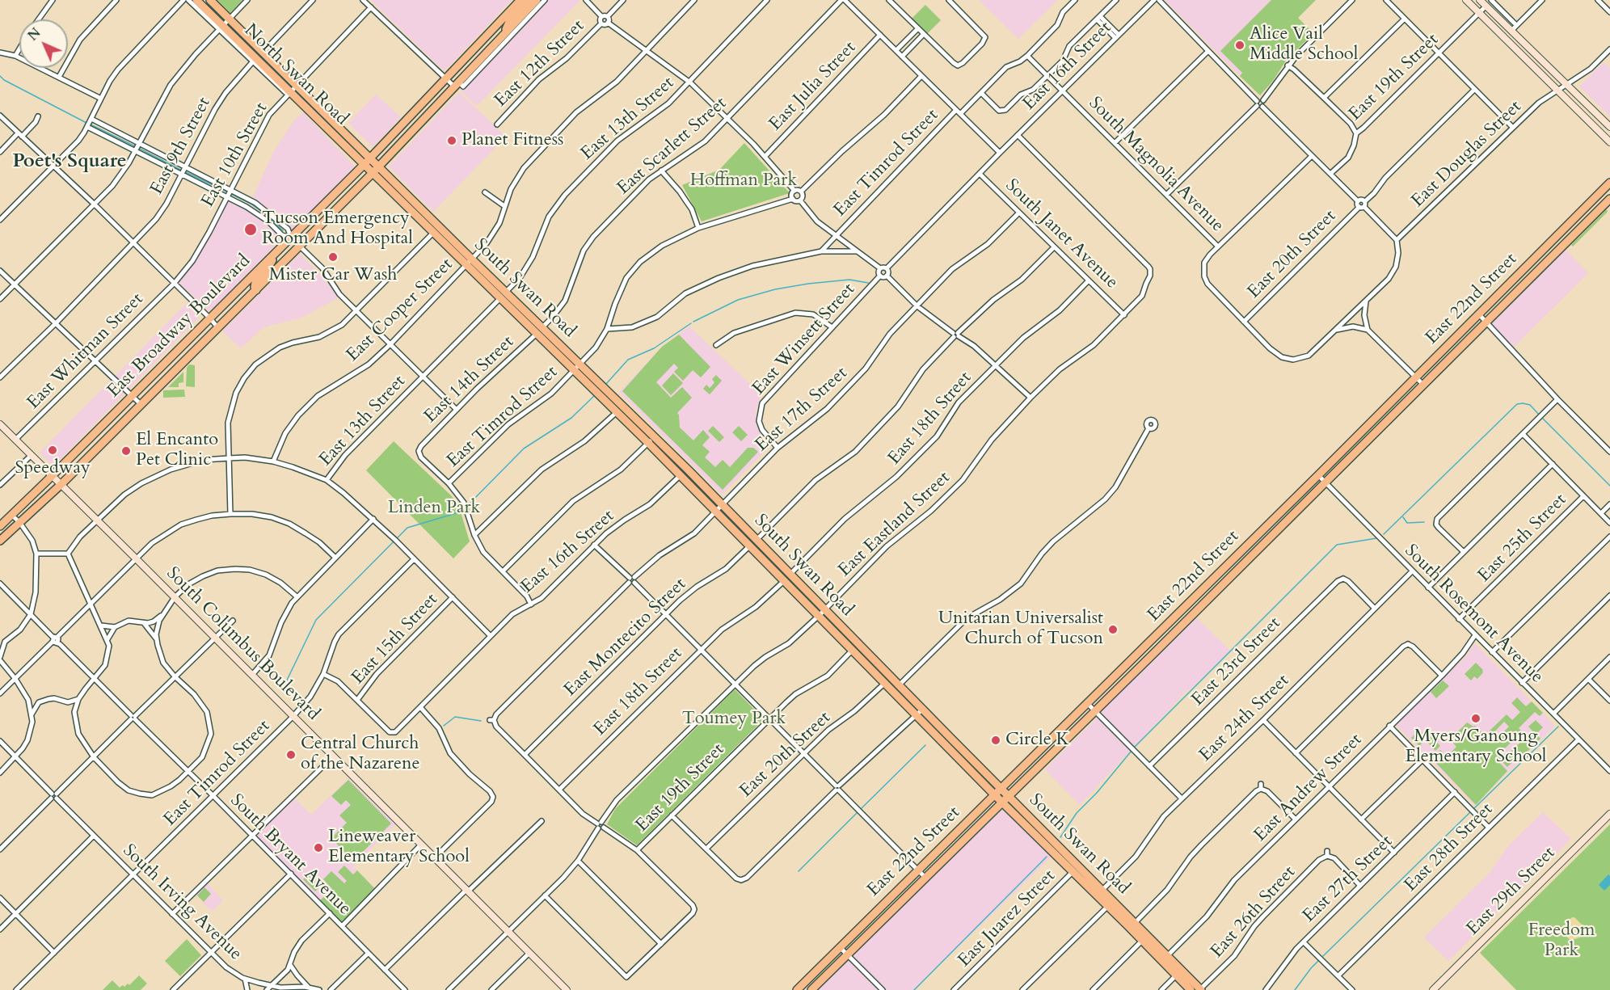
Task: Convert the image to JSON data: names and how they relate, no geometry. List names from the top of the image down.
{
  "streets": {
    "main road": [
      "North Swan Road",
      "South Swan Road",
      "East 22nd Street",
      "East Broadway Boulevard"
    ],
    "street": [
      "East 12th Street",
      "East 16th Street",
      "East 19th Street",
      "East Julia Street",
      "East 13th Street",
      "East 9th Street",
      "East Scarlett Street",
      "East Douglas Street",
      "East 10th Street",
      "East Timrod Street",
      "South Magnolia Avenue",
      "South Janet Avenue",
      "East 20th Street",
      "East Cooper Street",
      "East Winsett Street",
      "East Whitman Street",
      "East 14th Street",
      "East 17th Street",
      "East 18th Street",
      "East Eastland Street",
      "East 25th Street",
      "South Rosemont Avenue",
      "East Montecito Street",
      "East 15th Street",
      "South Columbus Boulevard",
      "East 23rd Street",
      "East 24th Street",
      "East Andrew Street",
      "East 28th Street",
      "South Bryant Avenue",
      "East 27th Street",
      "East 29th Street",
      "South Irving Avenue",
      "East 26th Street",
      "East Juarez Street"
    ]
  },
  "crossings": [
    ["East 16th Street", "South Magnolia Avenue"],
    ["East 16th Street", "South Swan Road"],
    ["East 16th Street", "East Eastland Street"],
    ["East 16th Street", "East 15th Street"],
    ["North Swan Road", "East 9th Street"],
    ["North Swan Road", "East 10th Street"],
    ["North Swan Road", "South Swan Road"],
    ["North Swan Road", "East Broadway Boulevard"],
    ["East 19th Street", "South Swan Road"],
    ["East 13th Street", "South Swan Road"],
    ["East Scarlett Street", "South Swan Road"],
    ["East Scarlett Street", "East 14th Street"],
    ["East Douglas Street", "South Magnolia Avenue"],
    ["East 10th Street", "East Whitman Street"],
    ["East Timrod Street", "South Magnolia Avenue"],
    ["East Timrod Street", "South Swan Road"],
    ["East Timrod Street", "East 14th Street"],
    ["East Timrod Street", "South Columbus Boulevard"],
    ["East Timrod Street", "South Bryant Avenue"],
    ["East Timrod Street", "South Irving Avenue"],
    ["South Magnolia Avenue", "East 20th Street"],
    ["South Janet Avenue", "East 17th Street"],
    ["South Janet Avenue", "East 18th Street"],
    ["South Janet Avenue", "East Eastland Street"],
    ["East 20th Street", "South Swan Road"],
    ["South Swan Road", "East 22nd Street"],
    ["South Swan Road", "East Cooper Street"],
    ["South Swan Road", "East Broadway Boulevard"],
    ["South Swan Road", "East 14th Street"],
    ["South Swan Road", "East 17th Street"],
    ["South Swan Road", "East 18th Street"],
    ["South Swan Road", "East Eastland Street"],
    ["South Swan Road", "East Montecito Street"],
    ["South Swan Road", "East 24th Street"],
    ["South Swan Road", "East Andrew Street"],
    ["South Swan Road", "East 26th Street"],
    ["South Swan Road", "East Juarez Street"],
    ["East 22nd Street", "South Rosemont Avenue"],
    ["East Broadway Boulevard", "South Columbus Boulevard"],
    ["East Winsett Street", "East 17th Street"],
    ["East Whitman Street", "South Columbus Boulevard"],
    ["East 17th Street", "East Montecito Street"],
    ["East Eastland Street", "South Columbus Boulevard"],
    ["East 25th Street", "South Rosemont Avenue"],
    ["South Rosemont Avenue", "East 24th Street"],
    ["South Rosemont Avenue", "East Andrew Street"],
    ["South Rosemont Avenue", "East 28th Street"],
    ["East 23rd Street", "East 24th Street"],
    ["East 27th Street", "East 26th Street"]
  ],
  "districts": ["Poet's Square"],
  "parks": [
    "Hoffman Park",
    "Linden Park",
    "Toumey Park",
    "Freedom Park"
  ],
  "places": [
    "Alice Vail Middle School",
    "Planet Fitness",
    "Tucson Emergency Room And Hospital",
    "Mister Car Wash",
    "Speedway",
    "El Encanto Pet Clinic",
    "Unitarian Universalist Church of Tucson",
    "Myers/Ganoung Elementary School",
    "Circle K",
    "Central Church of the Nazarene",
    "Lineweaver Elementary School"
  ],
  "north": "top left"
}
